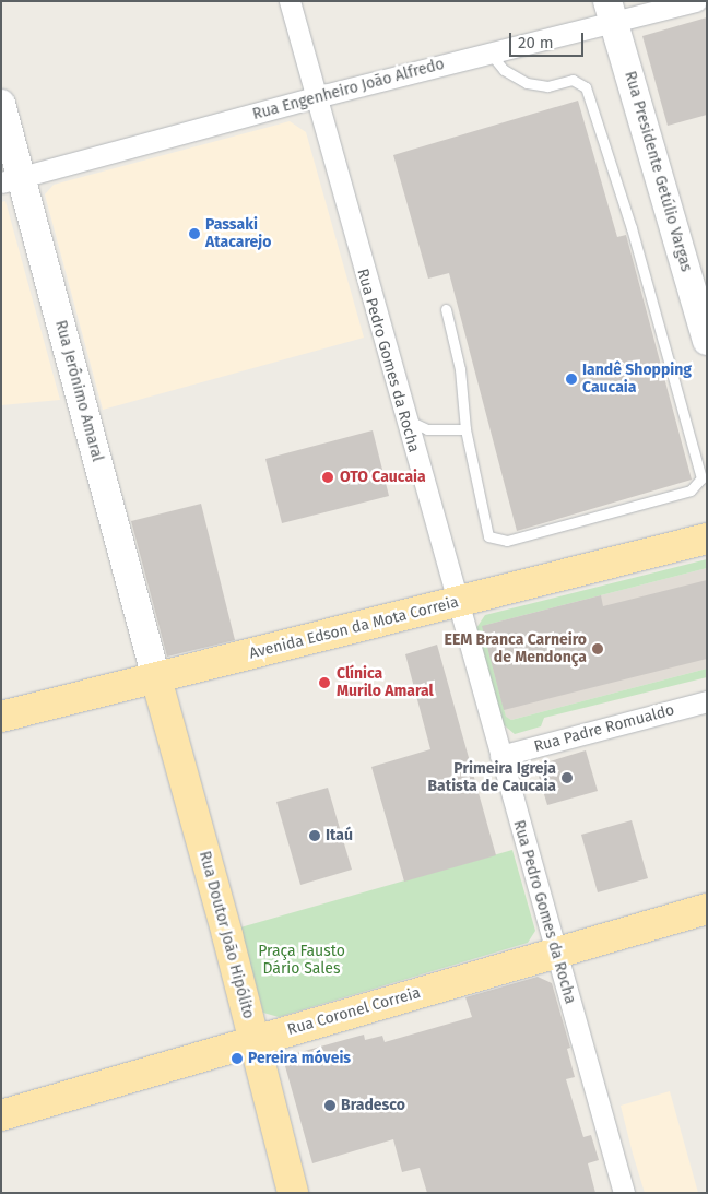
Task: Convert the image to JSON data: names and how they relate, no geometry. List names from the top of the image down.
{
  "streets": {
    "main road": ["Avenida Edson da Mota Correia", "Rua Doutor João Hipólito", "Rua Coronel Correia"],
    "street": [
      "Rua Engenheiro João Alfredo",
      "Rua Presidente Getúlio Vargas",
      "Rua Pedro Gomes da Rocha",
      "Rua Jerônimo Amaral",
      "Rua Padre Romualdo"
    ]
  },
  "crossings": [
    ["Rua Engenheiro João Alfredo", "Rua Presidente Getúlio Vargas"],
    ["Rua Engenheiro João Alfredo", "Rua Pedro Gomes da Rocha"],
    ["Rua Engenheiro João Alfredo", "Rua Jerônimo Amaral"],
    ["Rua Pedro Gomes da Rocha", "Avenida Edson da Mota Correia"],
    ["Rua Pedro Gomes da Rocha", "Rua Padre Romualdo"],
    ["Rua Pedro Gomes da Rocha", "Rua Coronel Correia"],
    ["Rua Jerônimo Amaral", "Avenida Edson da Mota Correia"],
    ["Rua Jerônimo Amaral", "Rua Doutor João Hipólito"],
    ["Avenida Edson da Mota Correia", "Rua Doutor João Hipólito"],
    ["Rua Doutor João Hipólito", "Rua Coronel Correia"]
  ],
  "parks": ["Praça Fausto Dário Sales"],
  "places": [
    "Passaki Atacarejo",
    "Iandê Shopping Caucaia",
    "OTO Caucaia",
    "EEM Branca Carneiro de Mendonça",
    "Clínica Murilo Amaral",
    "Primeira Igreja Batista de Caucaia",
    "Itaú",
    "Pereira móveis",
    "Bradesco"
  ],
  "scale_bar": "20 m"
}
